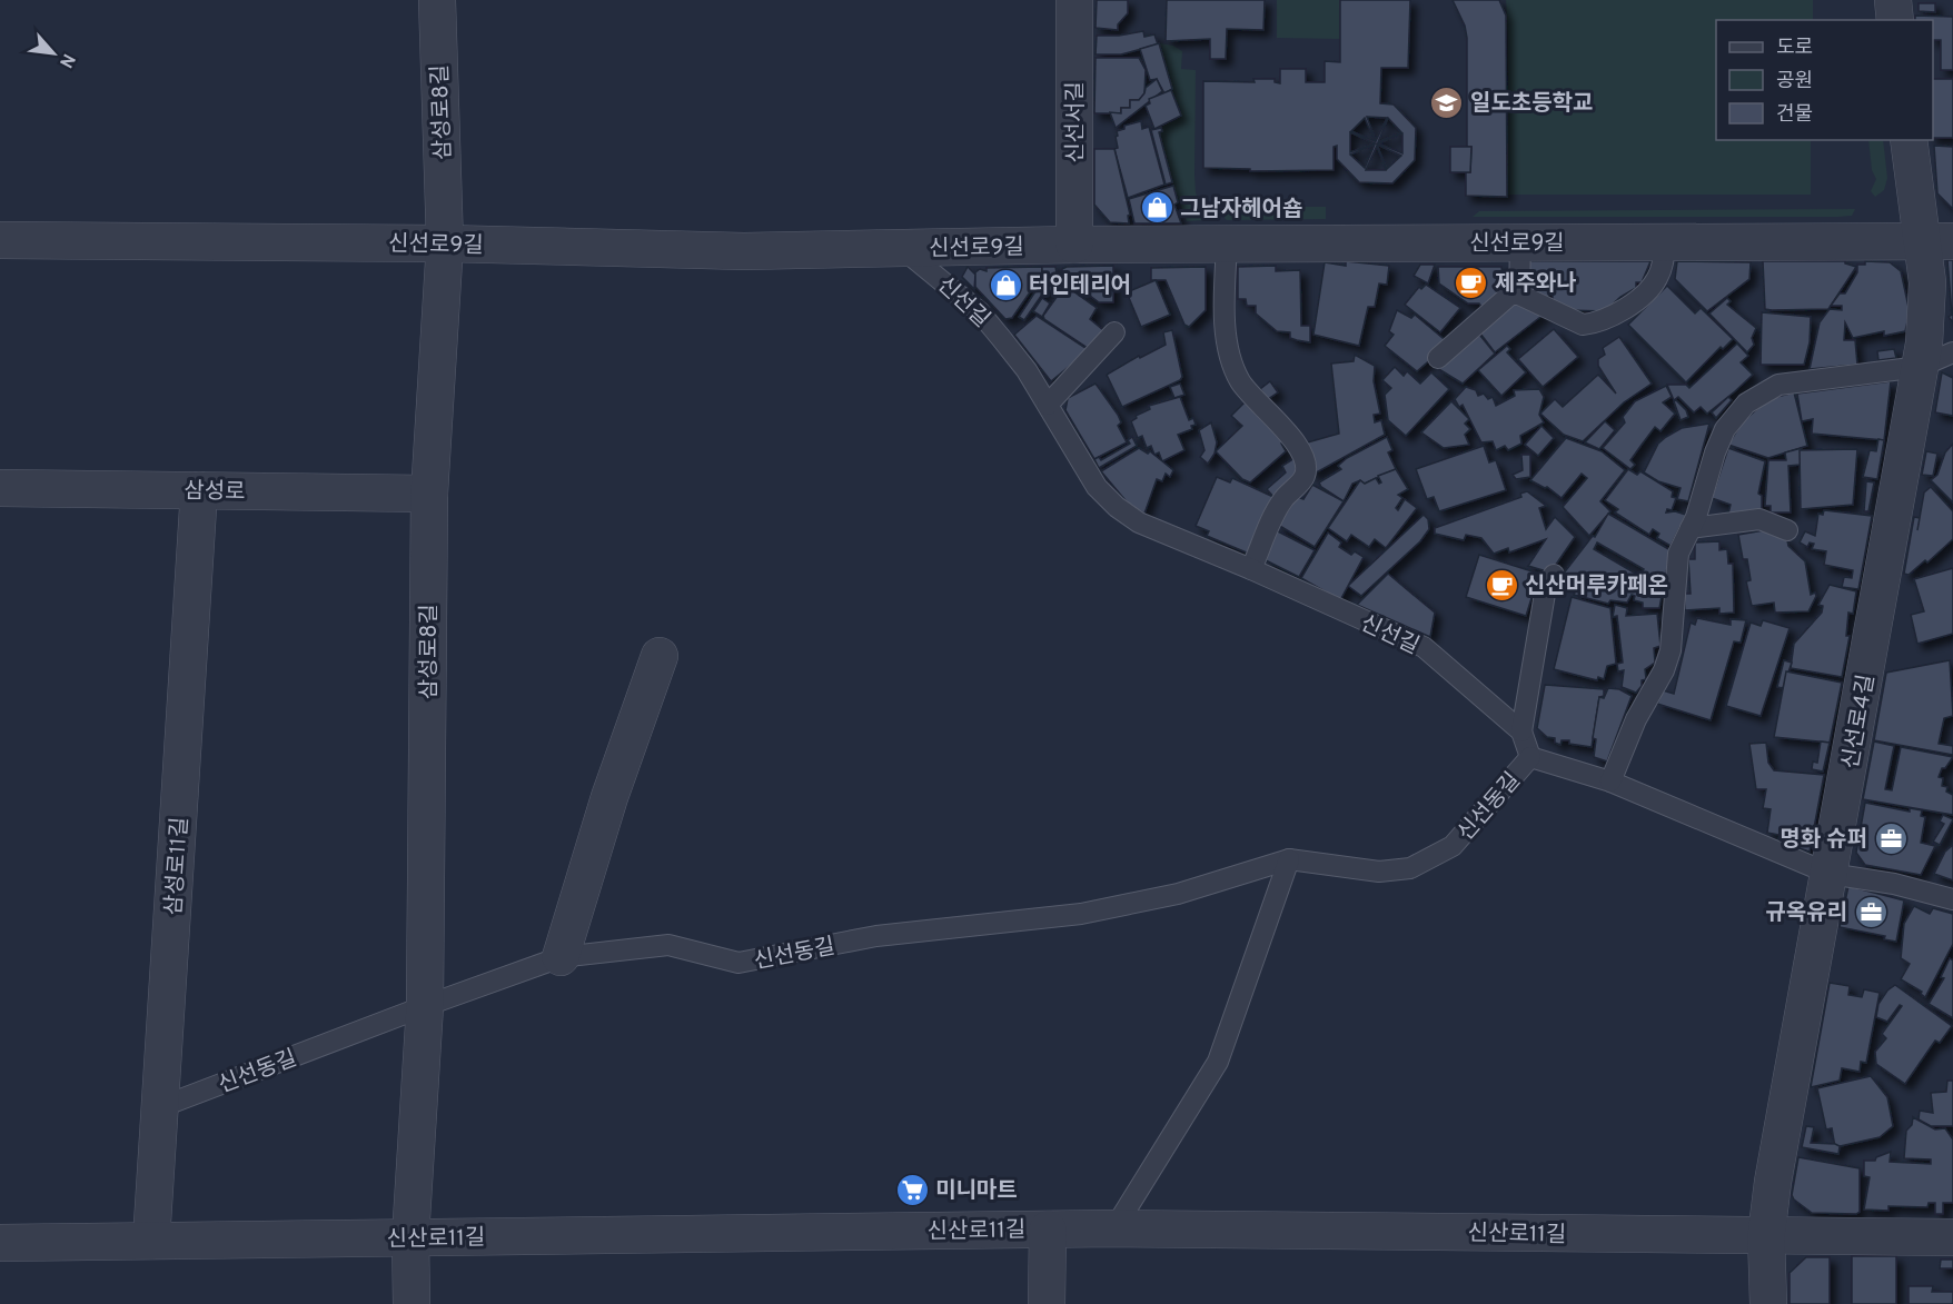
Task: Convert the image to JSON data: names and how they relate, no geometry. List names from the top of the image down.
{
  "streets": {
    "street": [
      "삼성로8길",
      "신선서길",
      "신선로9길",
      "삼성로",
      "신선로4길",
      "삼성로11길",
      "신산로11길"
    ],
    "lane": ["신선길", "신선동길"]
  },
  "crossings": [
    ["삼성로8길", "신선로9길"],
    ["삼성로8길", "삼성로"],
    ["삼성로8길", "신선동길"],
    ["삼성로8길", "신산로11길"],
    ["신선서길", "신선로9길"],
    ["신선로9길", "신선길"],
    ["신선로9길", "신선로4길"],
    ["삼성로", "삼성로11길"],
    ["신선로4길", "신산로11길"],
    ["신선동길", "삼성로11길"],
    ["삼성로11길", "신산로11길"]
  ],
  "places": {
    "school or university": ["일도초등학교"],
    "shop": ["그남자헤어숍", "터인테리어"],
    "cafe": ["제주와나", "신산머루카페온"],
    "office": ["명화 슈퍼", "규옥유리"],
    "supermarket": ["미니마트"]
  },
  "legend": ["도로", "공원", "건물"],
  "north": "bottom right"
}
